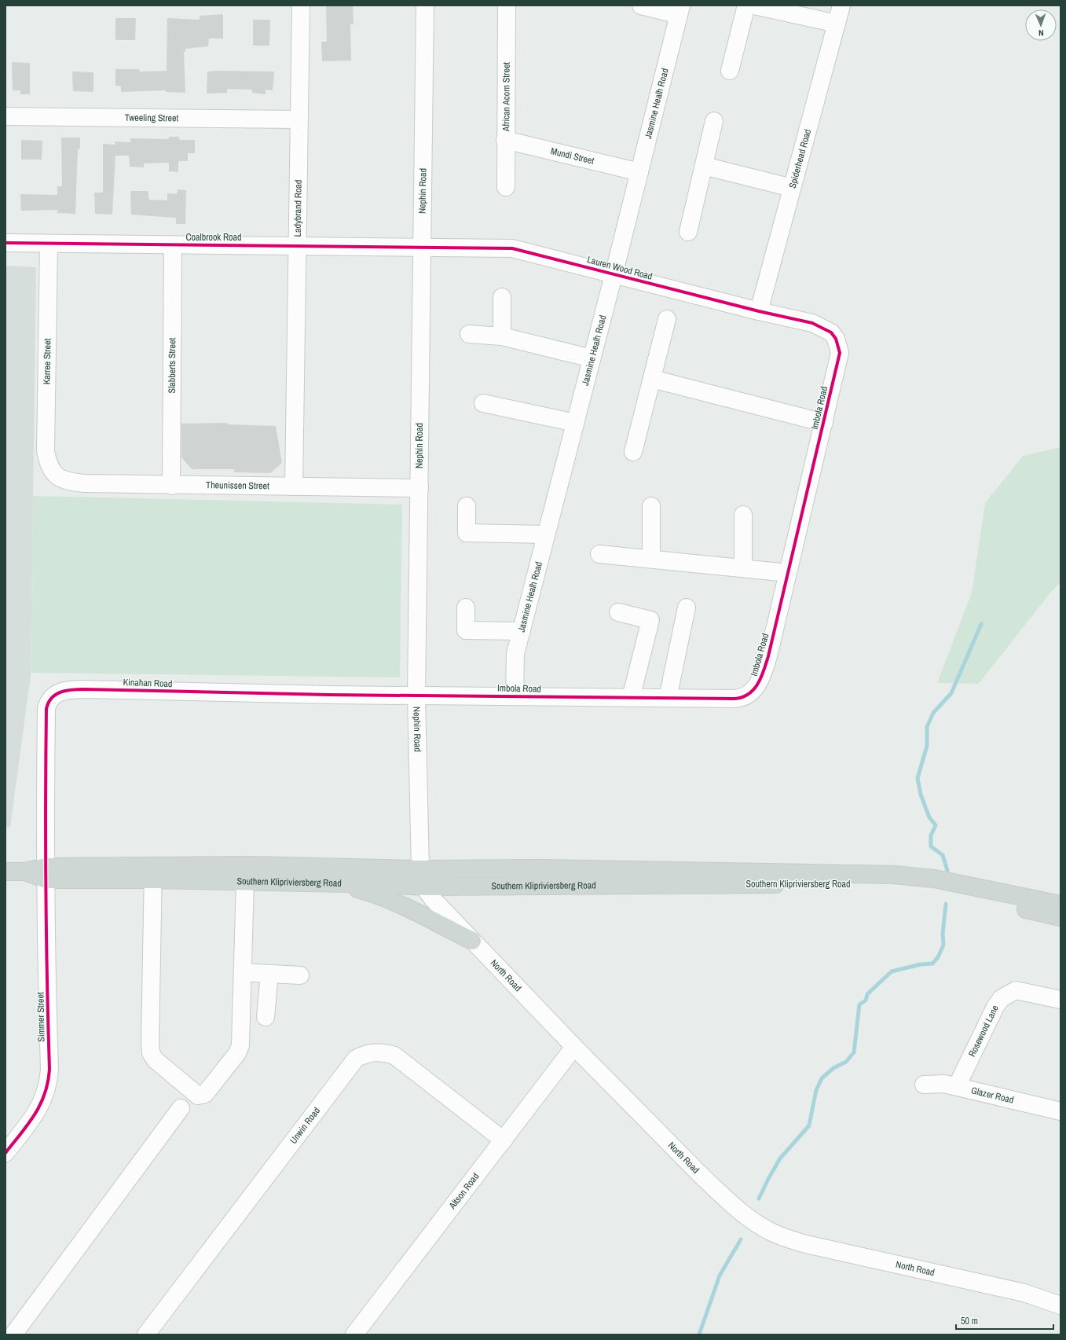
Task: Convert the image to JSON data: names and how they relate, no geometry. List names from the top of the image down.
{
  "streets": {
    "main road": ["Southern Klipriviersberg Road"],
    "street": [
      "African Acorn Street",
      "Jasmine Healh Road",
      "Tweeling Street",
      "Mundi Street",
      "Spiderhead Road",
      "Nephin Road",
      "Ladybrand Road",
      "Coalbrook Road",
      "Lauren Wood Road",
      "Karree Street",
      "Slabberts Street",
      "Imbola Road",
      "Theunissen Street",
      "Kinahan Road",
      "North Road",
      "Simmer Street",
      "Rosewood Lane",
      "Glazer Road",
      "Unwin Road",
      "Altson Road"
    ]
  },
  "crossings": [
    ["African Acorn Street", "Mundi Street"],
    ["Jasmine Healh Road", "Mundi Street"],
    ["Jasmine Healh Road", "Lauren Wood Road"],
    ["Jasmine Healh Road", "Imbola Road"],
    ["Tweeling Street", "Ladybrand Road"],
    ["Spiderhead Road", "Lauren Wood Road"],
    ["Nephin Road", "Coalbrook Road"],
    ["Nephin Road", "Lauren Wood Road"],
    ["Nephin Road", "Imbola Road"],
    ["Nephin Road", "Theunissen Street"],
    ["Nephin Road", "Kinahan Road"],
    ["Nephin Road", "Southern Klipriviersberg Road"],
    ["Nephin Road", "North Road"],
    ["Ladybrand Road", "Coalbrook Road"],
    ["Ladybrand Road", "Theunissen Street"],
    ["Coalbrook Road", "Lauren Wood Road"],
    ["Coalbrook Road", "Karree Street"],
    ["Coalbrook Road", "Slabberts Street"],
    ["Lauren Wood Road", "Imbola Road"],
    ["Karree Street", "Theunissen Street"],
    ["Slabberts Street", "Theunissen Street"],
    ["Imbola Road", "Kinahan Road"],
    ["Kinahan Road", "Southern Klipriviersberg Road"],
    ["Kinahan Road", "Simmer Street"],
    ["Southern Klipriviersberg Road", "North Road"],
    ["Southern Klipriviersberg Road", "Simmer Street"],
    ["North Road", "Altson Road"],
    ["Rosewood Lane", "Glazer Road"],
    ["Unwin Road", "Altson Road"]
  ],
  "scale_bar": "50 m",
  "north": "bottom"
}
